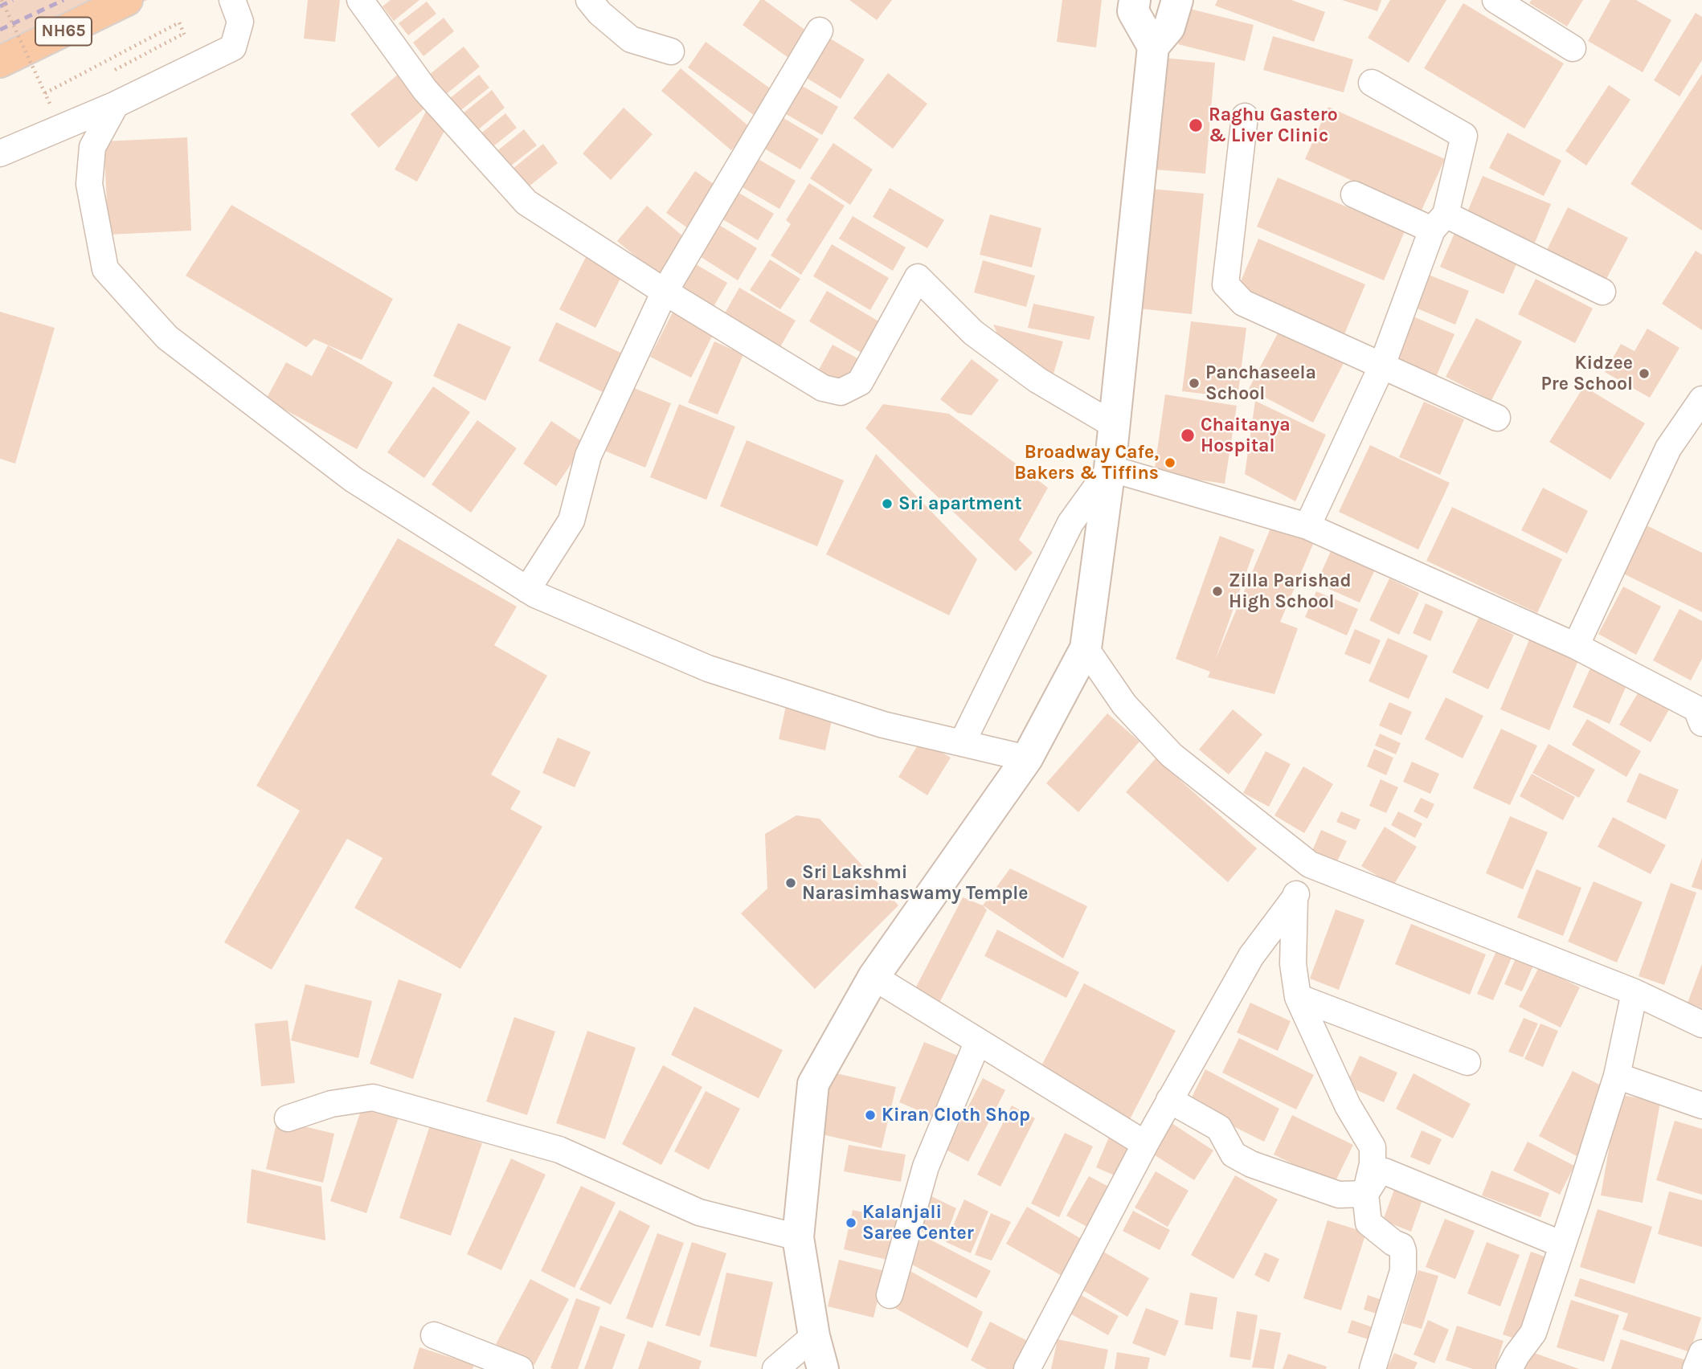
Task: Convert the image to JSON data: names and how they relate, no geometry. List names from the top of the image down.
{
  "streets": {
    "highway": ["NH65"]
  },
  "places": [
    "Raghu Gastero & Liver Clinic",
    "Kidzee Pre School",
    "Panchaseela School",
    "Chaitanya Hospital",
    "Broadway Cafe, Bakers & Tiffins",
    "Sri apartment",
    "Zilla Parishad High School",
    "Sri Lakshmi Narasimhaswamy Temple",
    "Kiran Cloth Shop",
    "Kalanjali Saree Center"
  ]
}
